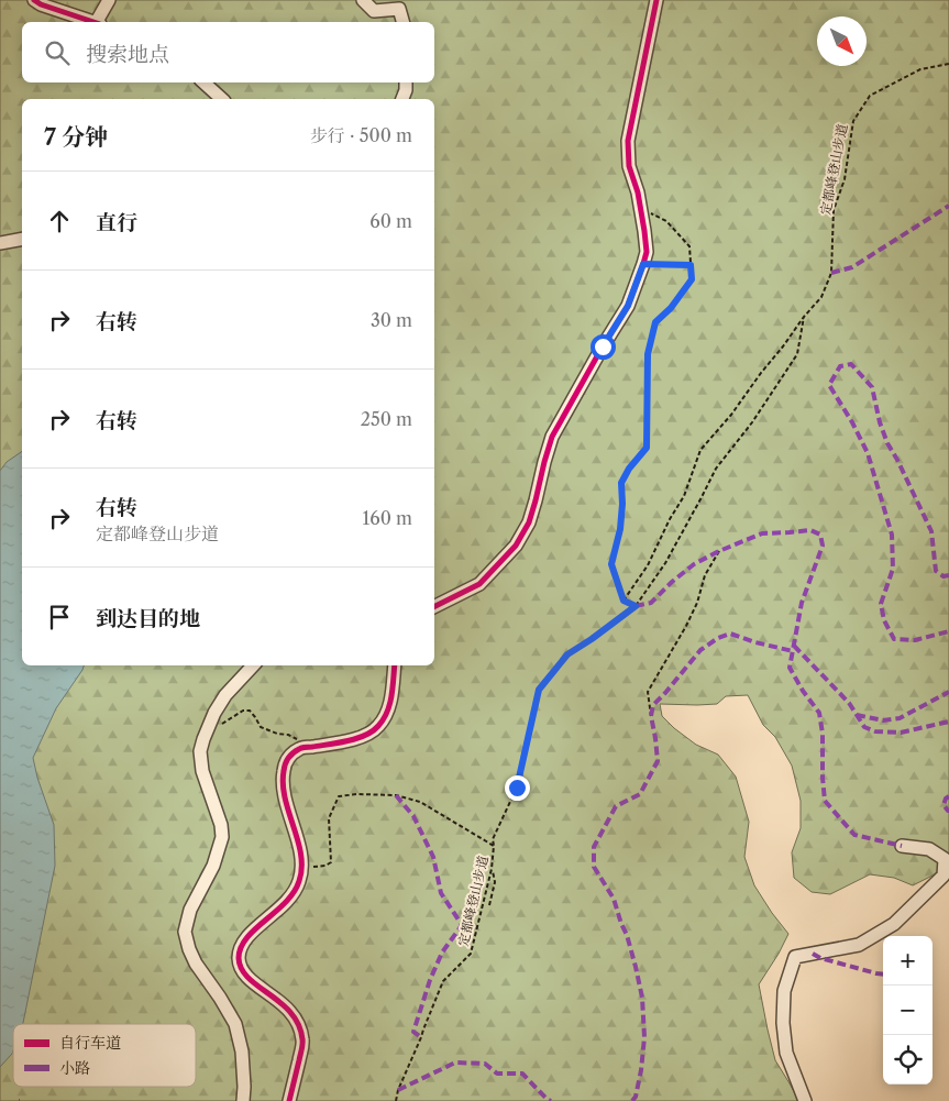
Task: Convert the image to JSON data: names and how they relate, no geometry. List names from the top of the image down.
{
  "streets": {
    "path": ["定都峰登山步道"]
  },
  "legend": ["自行车道", "小路"],
  "north": "bottom right",
  "page": {
    "search": "搜索地点",
    "heading": ["7 分钟", "步行 · 500 m"],
    "list": [
      ["直行", "60 m"],
      ["右转", "30 m"],
      ["右转", "250 m"],
      ["右转", "定都峰登山步道", "160 m"],
      "到达目的地"
    ],
    "map_buttons": ["+", "−"]
  }
}
